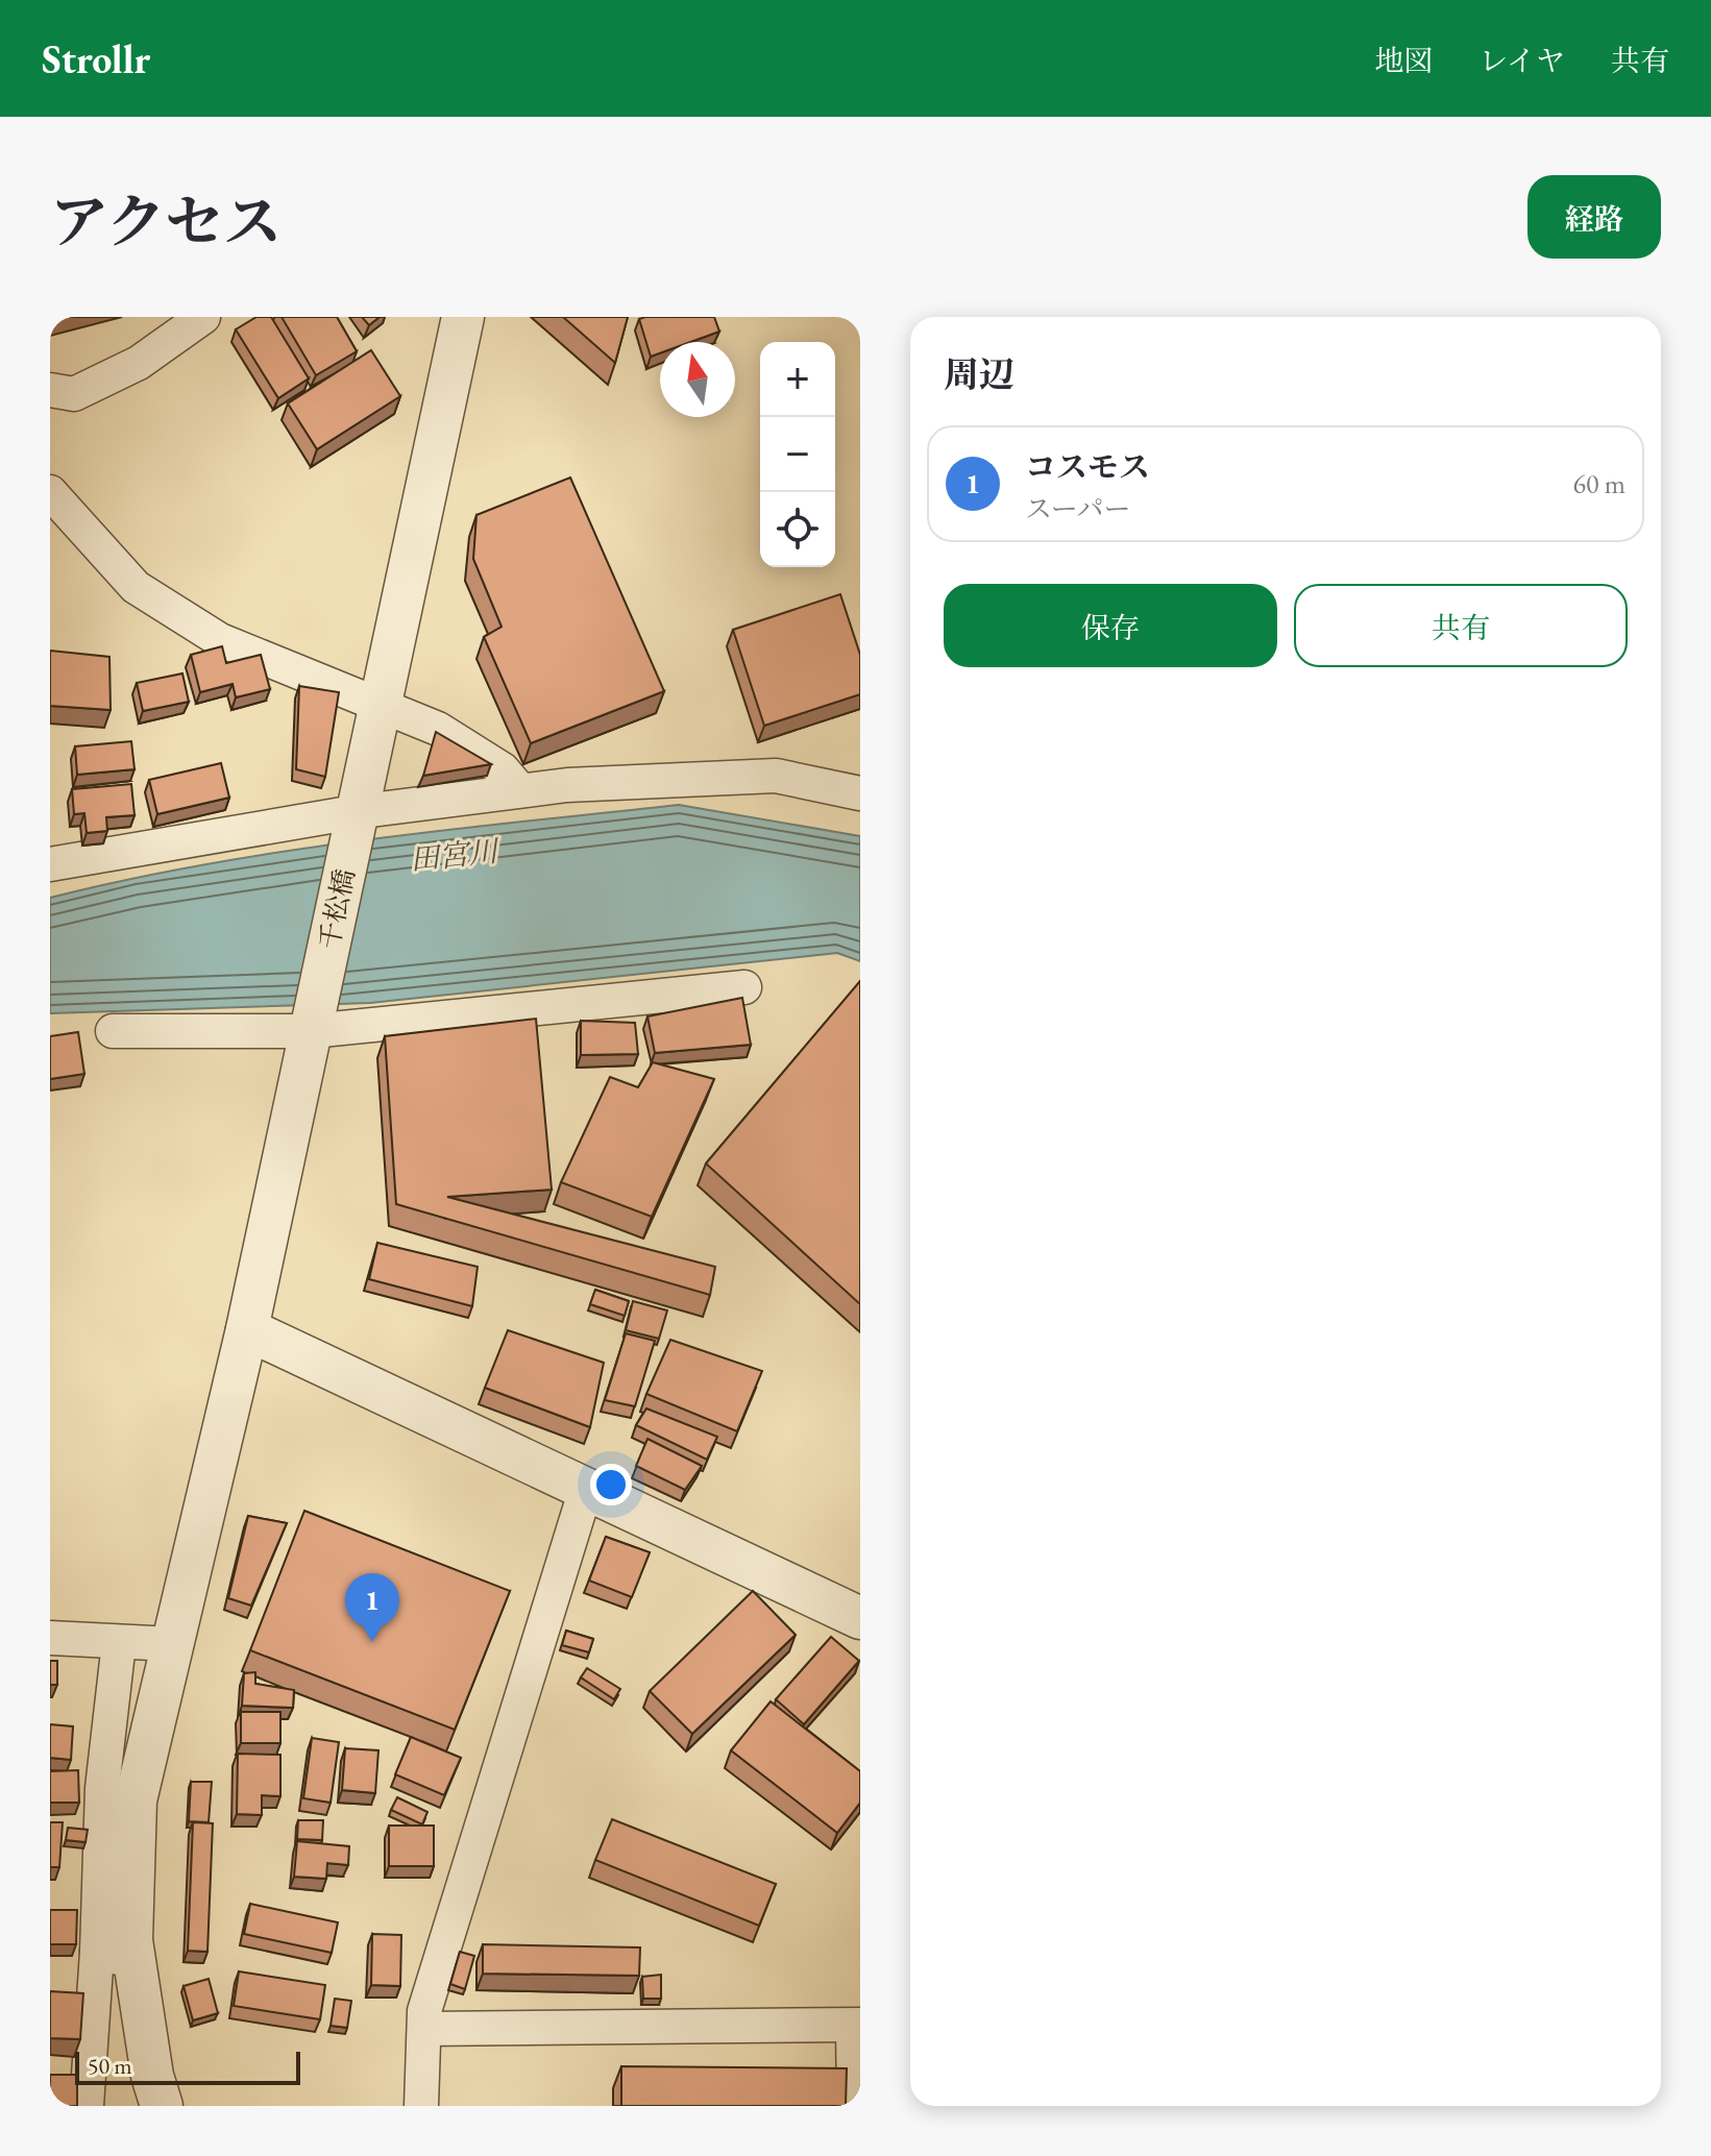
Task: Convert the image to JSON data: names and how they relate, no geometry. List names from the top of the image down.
{
  "streets": {
    "street": ["千松橋"]
  },
  "water": ["田宮川"],
  "scale_bar": "50 m",
  "north": "top",
  "page": {
    "header": "Strollr",
    "nav": ["地図", "レイヤ", "共有"],
    "title": "アクセス",
    "buttons": [
      "経路",
      ["保存", "共有"]
    ],
    "heading": "周辺",
    "map_buttons": ["+", "−"],
    "list": [
      {
        "mark": "1",
        "name": "コスモス",
        "note": "スーパー",
        "value": "60 m"
      }
    ],
    "pins": "1",
    "scale": "50 m"
  }
}
